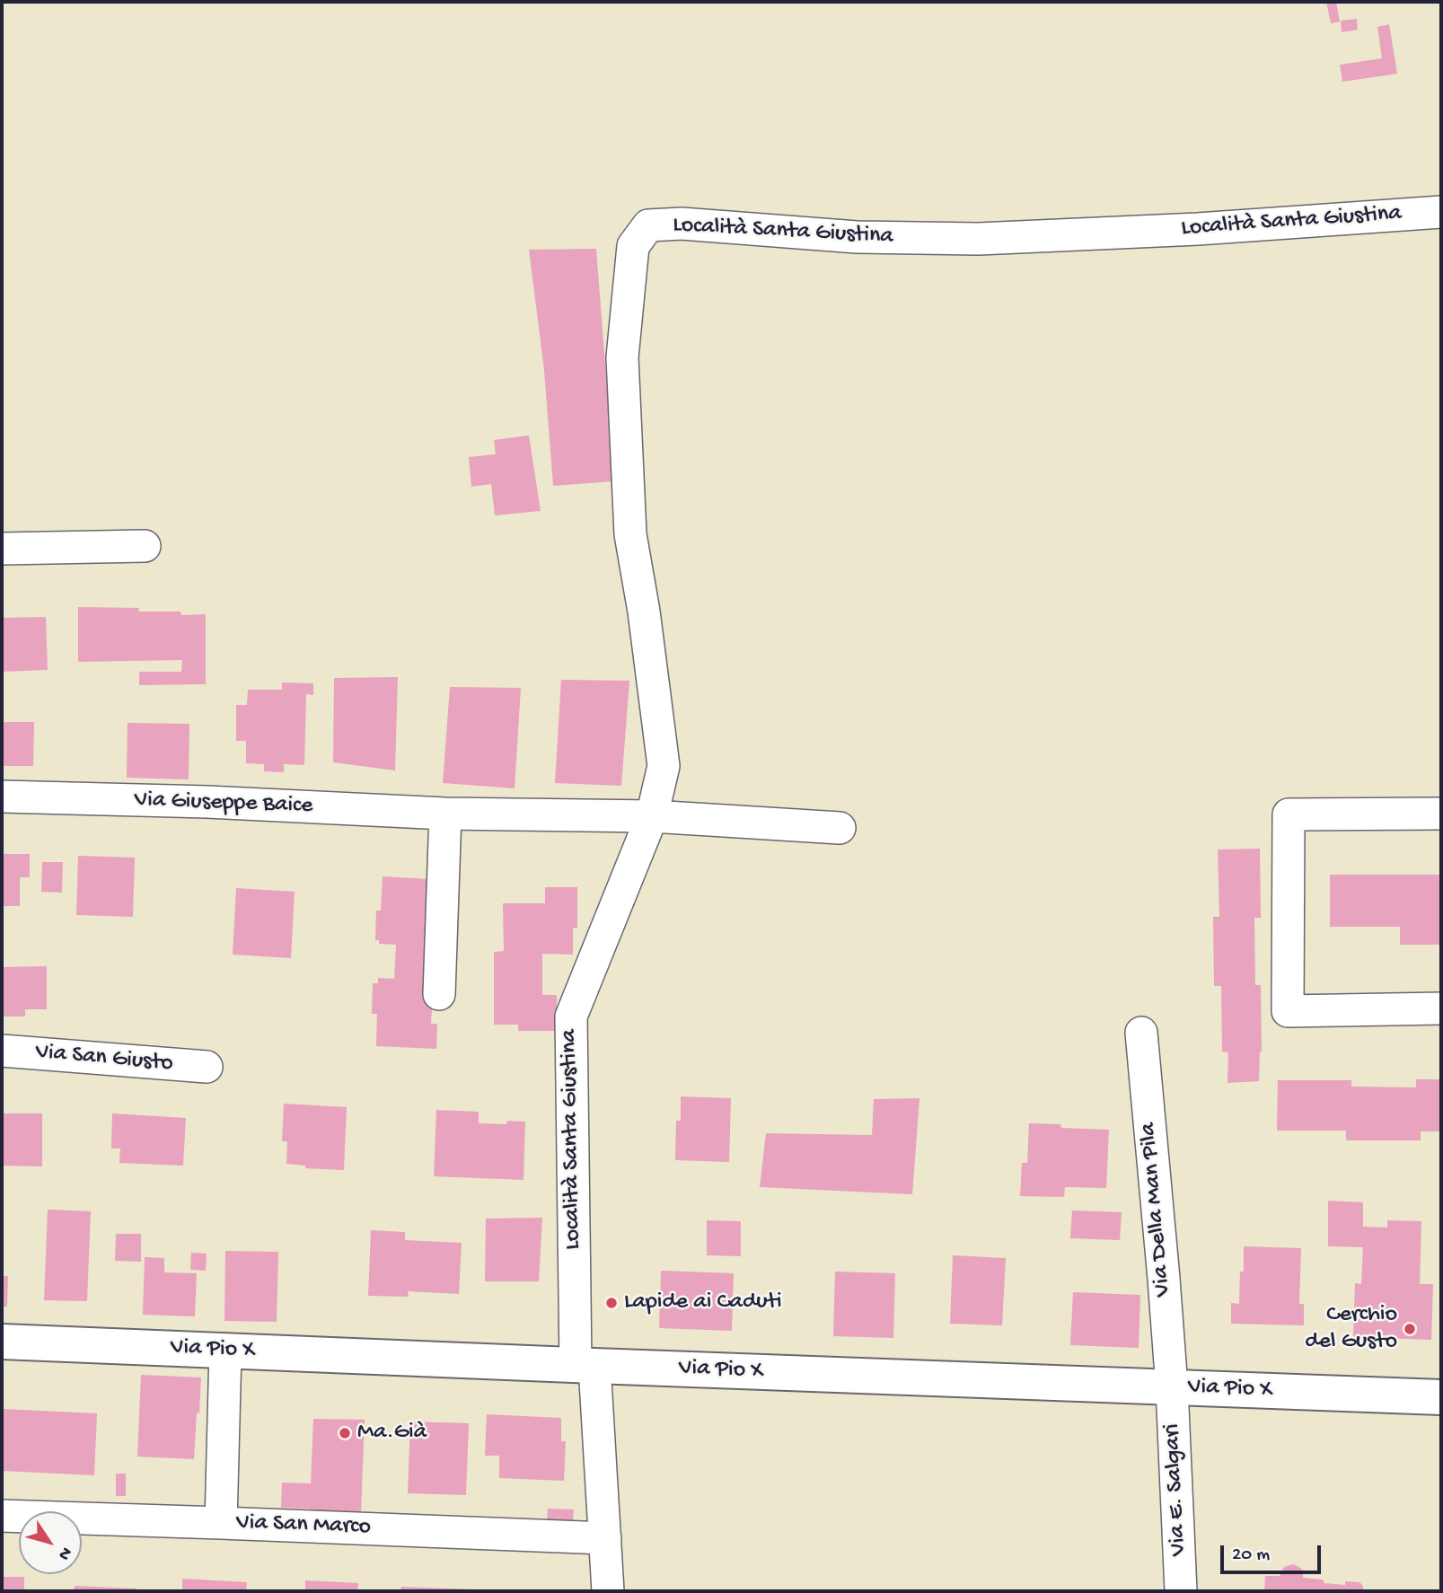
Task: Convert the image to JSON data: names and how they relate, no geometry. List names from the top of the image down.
{
  "streets": {
    "street": [
      "Località Santa Giustina",
      "Via Giuseppe Baice",
      "Via San Giusto",
      "Via Della Man Pila",
      "Via Pio X",
      "Via E. Salgari",
      "Via San Marco"
    ]
  },
  "crossings": [
    ["Località Santa Giustina", "Via Giuseppe Baice"],
    ["Località Santa Giustina", "Via Pio X"],
    ["Via Della Man Pila", "Via Pio X"],
    ["Via Della Man Pila", "Via E. Salgari"],
    ["Via Pio X", "Via E. Salgari"]
  ],
  "places": ["Lapide ai Caduti", "Cerchio del Gusto", "Ma.Già"],
  "scale_bar": "20 m",
  "north": "bottom right"
}
